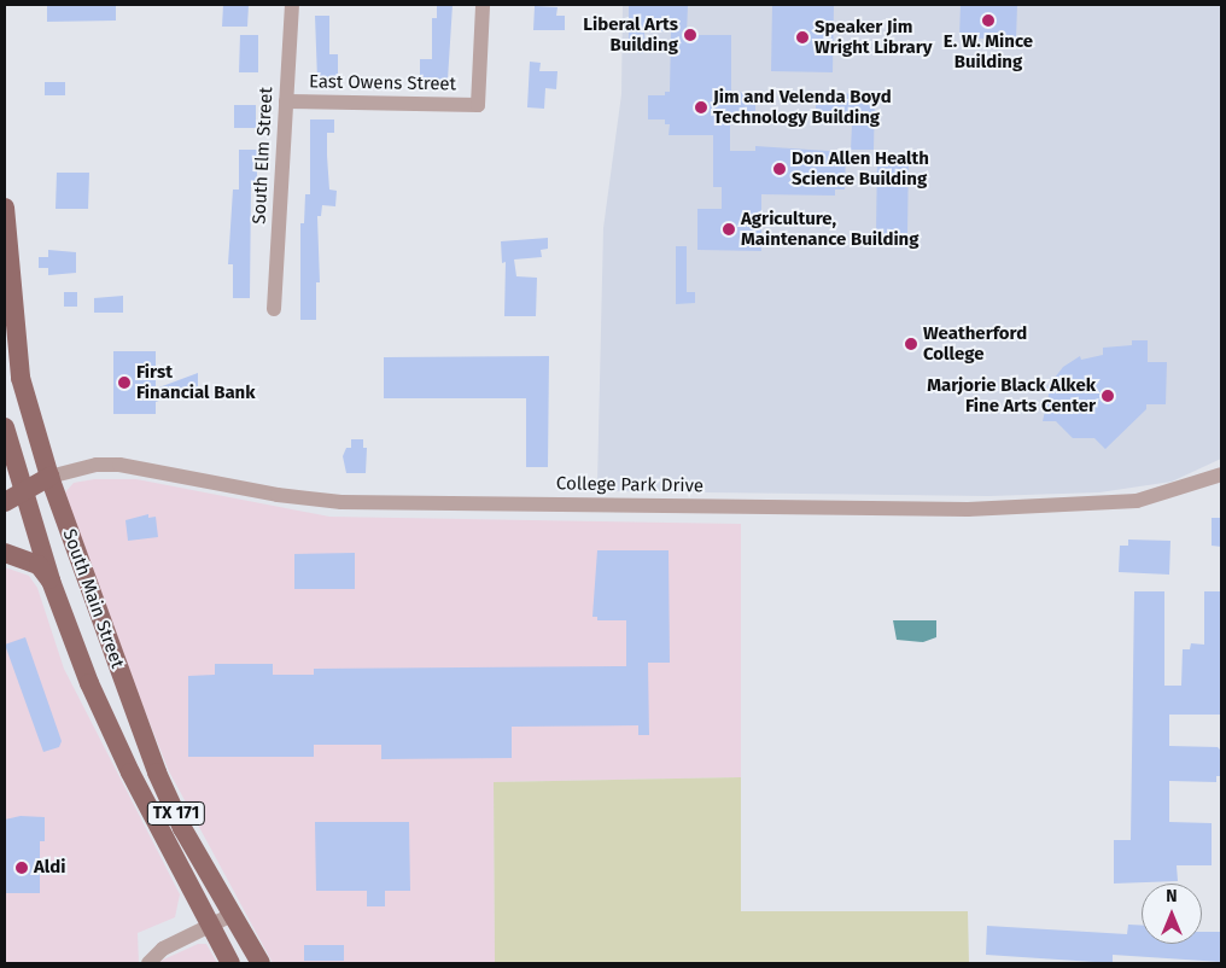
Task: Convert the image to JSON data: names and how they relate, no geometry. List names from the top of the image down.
{
  "streets": {
    "main road": ["South Main Street", "TX 171"],
    "street": ["East Owens Street", "South Elm Street", "College Park Drive"]
  },
  "crossings": [
    ["East Owens Street", "South Elm Street"],
    ["College Park Drive", "South Main Street"]
  ],
  "places": [
    "E. W. Mince Building",
    "Liberal Arts Building",
    "Speaker Jim Wright Library",
    "Jim and Velenda Boyd Technology Building",
    "Don Allen Health Science Building",
    "Agriculture, Maintenance Building",
    "Weatherford College",
    "First Financial Bank",
    "Marjorie Black Alkek Fine Arts Center",
    "Aldi"
  ],
  "north": "top"
}
